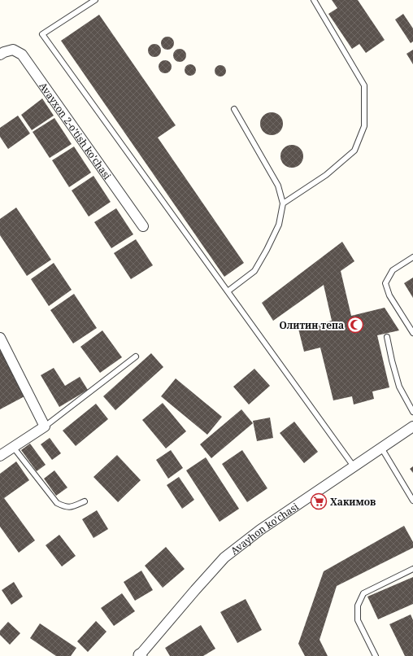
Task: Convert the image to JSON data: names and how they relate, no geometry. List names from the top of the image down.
{
  "streets": {
    "street": ["Avayxon 2-o'tish ko'chasi", "Avayhon ko'chasi"]
  },
  "places": {
    "mosque": ["Олитин тепа"],
    "supermarket": ["Хакимов"]
  }
}
